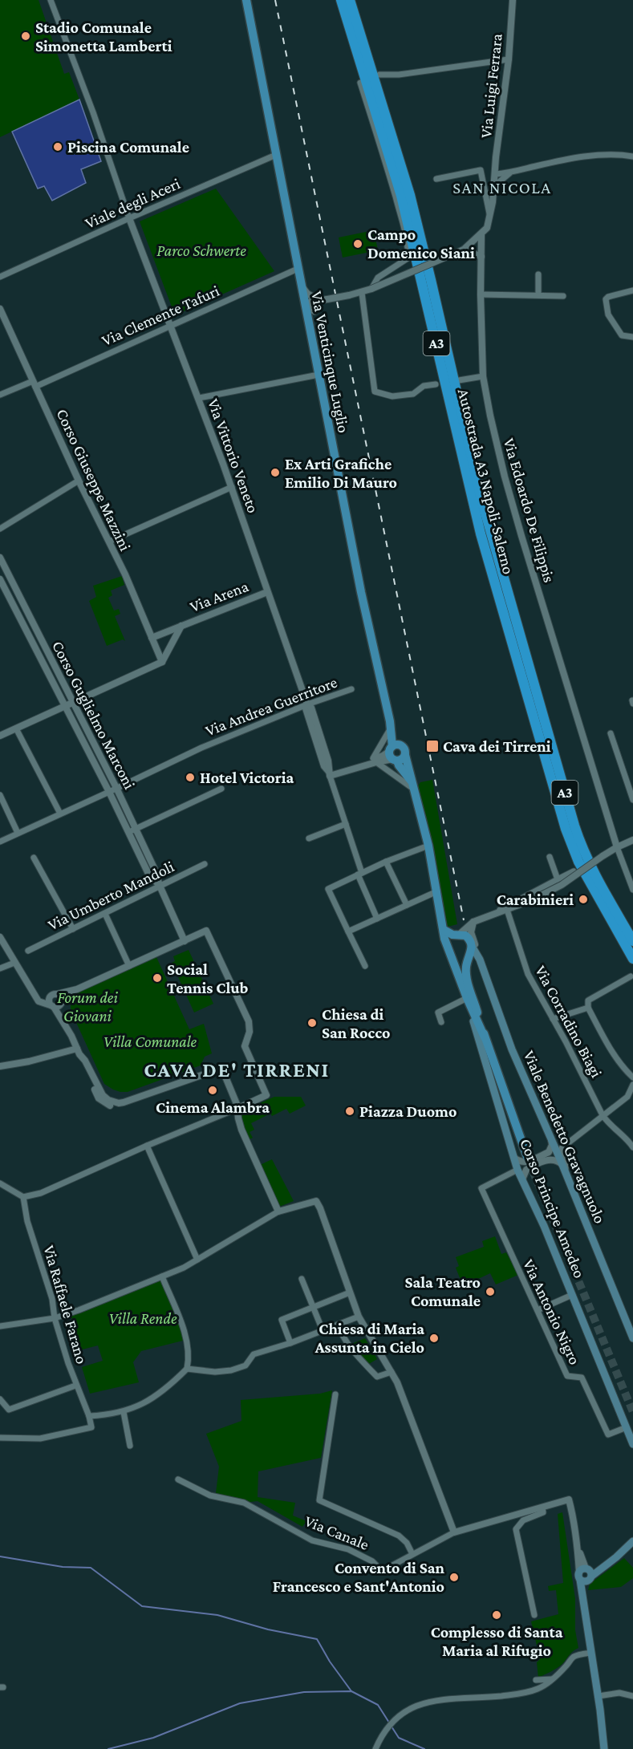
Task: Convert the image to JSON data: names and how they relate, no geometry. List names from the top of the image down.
{
  "streets": {
    "highway": ["A3", "Autostrada A3 Napoli-Salerno"],
    "main road": ["Via Venticinque Luglio", "Viale Benedetto Gravagnuolo", "Corso Principe Amedeo"],
    "street": [
      "Via Luigi Ferrara",
      "Viale degli Aceri",
      "Via Clemente Tafuri",
      "Via Vittorio Veneto",
      "Corso Giuseppe Mazzini",
      "Via Edoardo De Filippis",
      "Via Arena",
      "Via Andrea Guerritore",
      "Corso Guglielmo Marconi",
      "Via Umberto Mandoli",
      "Via Corradino Biagi",
      "Via Raffaele Farano",
      "Via Antonio Nigro",
      "Via Canale"
    ]
  },
  "crossings": [
    ["Via Luigi Ferrara", "Via Edoardo De Filippis"],
    ["Viale degli Aceri", "Via Venticinque Luglio"],
    ["Viale degli Aceri", "Via Vittorio Veneto"],
    ["Via Clemente Tafuri", "Via Venticinque Luglio"],
    ["Via Clemente Tafuri", "Via Vittorio Veneto"],
    ["Via Clemente Tafuri", "Corso Giuseppe Mazzini"],
    ["Via Venticinque Luglio", "Corso Principe Amedeo"],
    ["Via Vittorio Veneto", "Via Arena"],
    ["Via Vittorio Veneto", "Via Andrea Guerritore"],
    ["Corso Giuseppe Mazzini", "Via Arena"],
    ["Via Andrea Guerritore", "Corso Guglielmo Marconi"],
    ["Corso Guglielmo Marconi", "Via Umberto Mandoli"],
    ["Corso Principe Amedeo", "Via Antonio Nigro"]
  ],
  "districts": ["SAN NICOLA", "CAVA DE' TIRRENI"],
  "parks": [
    "Parco Schwerte",
    "Forum dei Giovani",
    "Villa Comunale",
    "Villa Rende"
  ],
  "places": {
    "other": [
      "Stadio Comunale Simonetta Lamberti",
      "Piscina Comunale",
      "Campo Domenico Siani",
      "Ex Arti Grafiche Emilio Di Mauro",
      "Hotel Victoria",
      "Carabinieri",
      "Social Tennis Club",
      "Chiesa di San Rocco",
      "Cinema Alambra",
      "Piazza Duomo",
      "Sala Teatro Comunale",
      "Chiesa di Maria Assunta in Cielo",
      "Convento di San Francesco e Sant'Antonio",
      "Complesso di Santa Maria al Rifugio"
    ],
    "transit": ["Cava dei Tirreni"]
  }
}
